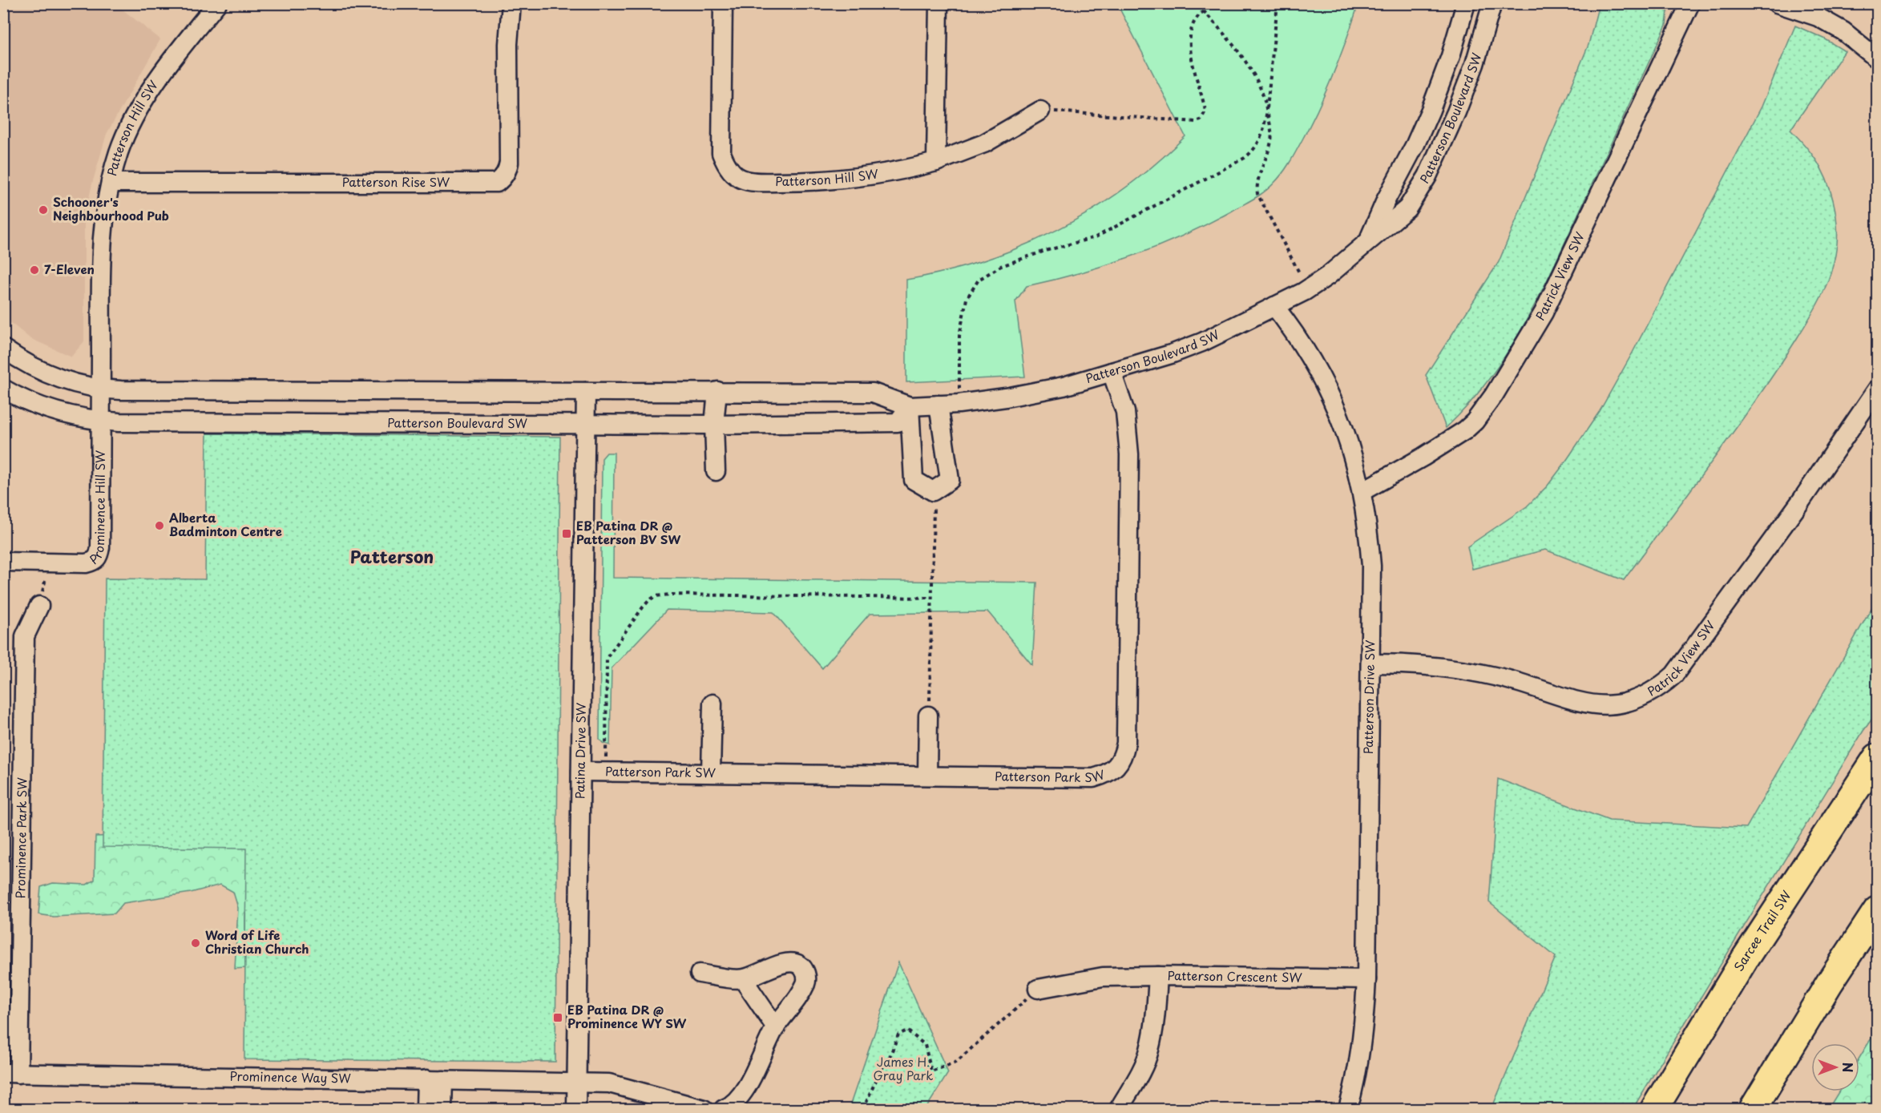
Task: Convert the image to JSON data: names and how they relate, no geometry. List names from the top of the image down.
{
  "streets": {
    "highway": ["Sarcee Trail SW"],
    "street": [
      "Patterson Boulevard SW",
      "Patterson Hill SW",
      "Patterson Rise SW",
      "Patrick View SW",
      "Prominence Hill SW",
      "Patterson Drive SW",
      "Patina Drive SW",
      "Patterson Park SW",
      "Prominence Park SW",
      "Patterson Crescent SW",
      "Prominence Way SW"
    ]
  },
  "crossings": [
    ["Patterson Boulevard SW", "Patterson Hill SW"],
    ["Patterson Boulevard SW", "Prominence Hill SW"],
    ["Patterson Boulevard SW", "Patterson Drive SW"],
    ["Patterson Boulevard SW", "Patina Drive SW"],
    ["Patterson Boulevard SW", "Patterson Park SW"],
    ["Patterson Hill SW", "Patterson Rise SW"],
    ["Patterson Hill SW", "Prominence Hill SW"],
    ["Patrick View SW", "Patterson Drive SW"],
    ["Patterson Drive SW", "Patterson Crescent SW"],
    ["Patina Drive SW", "Patterson Park SW"],
    ["Patina Drive SW", "Prominence Way SW"],
    ["Prominence Park SW", "Prominence Way SW"]
  ],
  "districts": ["Patterson"],
  "parks": ["James H. Gray Park"],
  "places": {
    "other": [
      "Schooner's Neighbourhood Pub",
      "7-Eleven",
      "Alberta Badminton Centre",
      "Word of Life Christian Church"
    ],
    "transit": ["EB Patina DR @ Patterson BV SW", "EB Patina DR @ Prominence WY SW"]
  },
  "north": "right"
}
